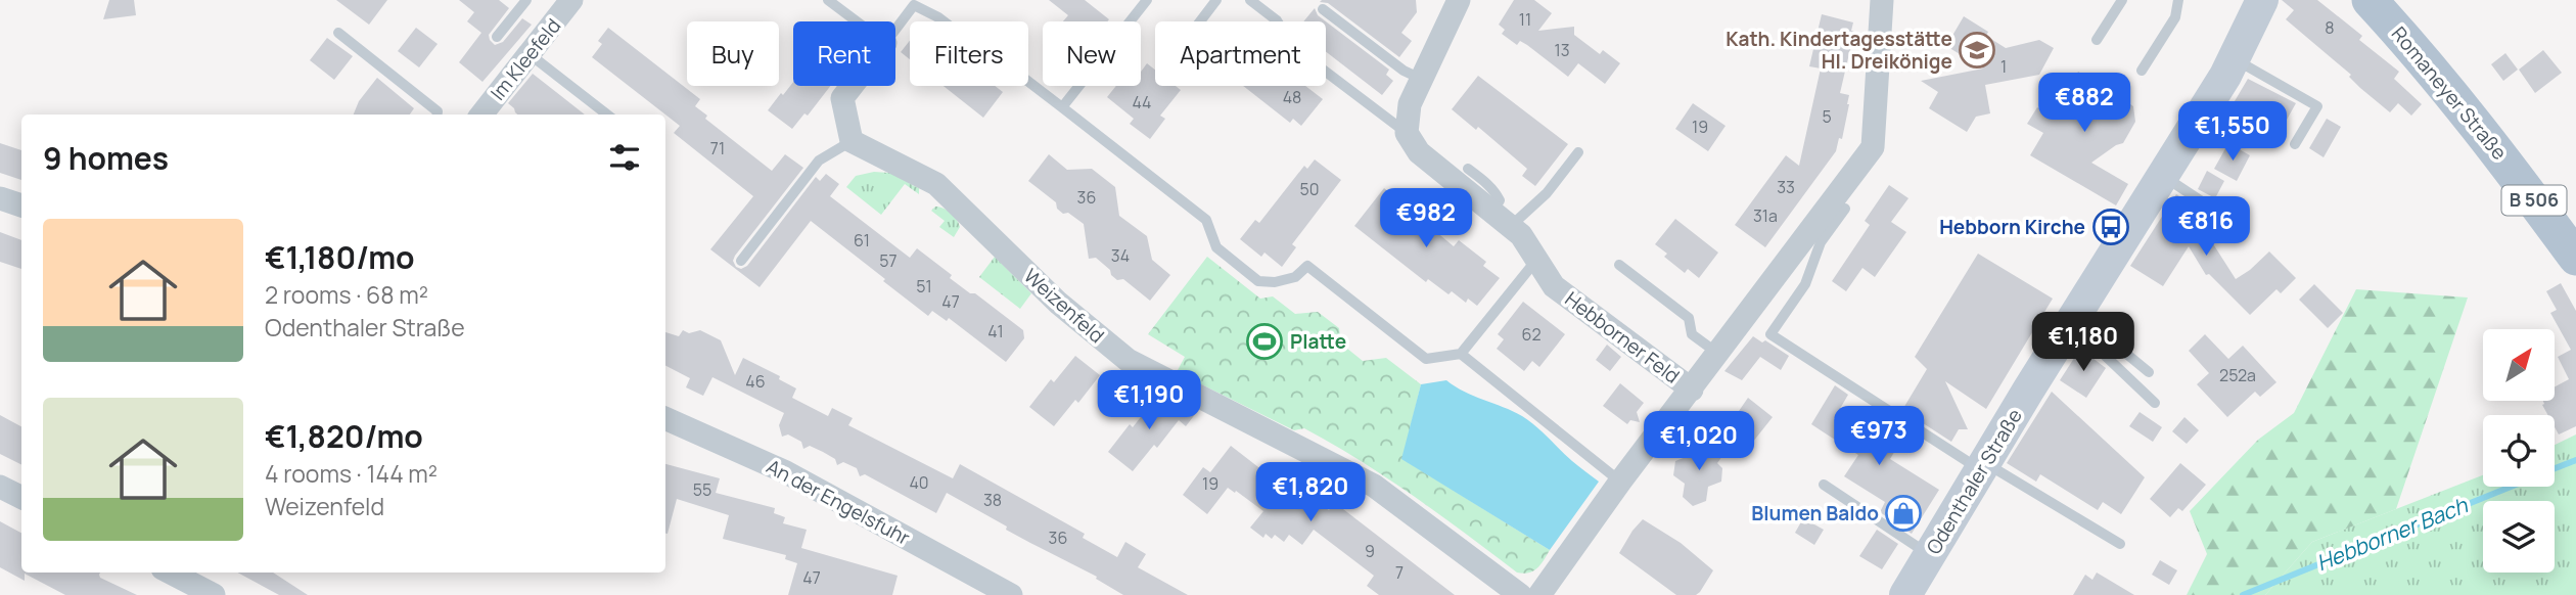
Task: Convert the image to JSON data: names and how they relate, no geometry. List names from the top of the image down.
{
  "streets": {
    "main road": ["Romaneyer Straße", "B 506", "Odenthaler Straße"],
    "street": [
      "Im Kleefeld",
      "Weizenfeld",
      "Hebborner Feld",
      "An der Engelsfuhr"
    ]
  },
  "water": ["Hebborner Bach"],
  "places": {
    "school or university": ["Kath. Kindertagesstätte Hl. Dreikönige"],
    "bus stop": ["Hebborn Kirche"],
    "sports": ["Platte"],
    "shop": ["Blumen Baldo"]
  },
  "house_numbers": [
    "11",
    "8",
    "13",
    "1",
    "48",
    "44",
    "5",
    "19",
    "71",
    "33",
    "50",
    "36",
    "31a",
    "61",
    "34",
    "57",
    "51",
    "47",
    "41",
    "62",
    "252a",
    "46",
    "40",
    "19",
    "55",
    "38",
    "36",
    "9",
    "7",
    "47"
  ],
  "north": "top right",
  "page": {
    "chip": [
      "Buy",
      "Rent",
      "Filters",
      "New",
      "Apartment"
    ],
    "price": [
      "€882",
      "€1,550",
      "€982",
      "€816",
      "€1,180",
      "€1,190",
      "€973",
      "€1,020",
      "€1,820"
    ],
    "heading": "9 homes",
    "list": [
      {
        "name": "€1,180/mo",
        "note": "2 rooms · 68 m² · Odenthaler Straße"
      },
      {
        "name": "€1,820/mo",
        "note": "4 rooms · 144 m² · Weizenfeld"
      }
    ]
  }
}
